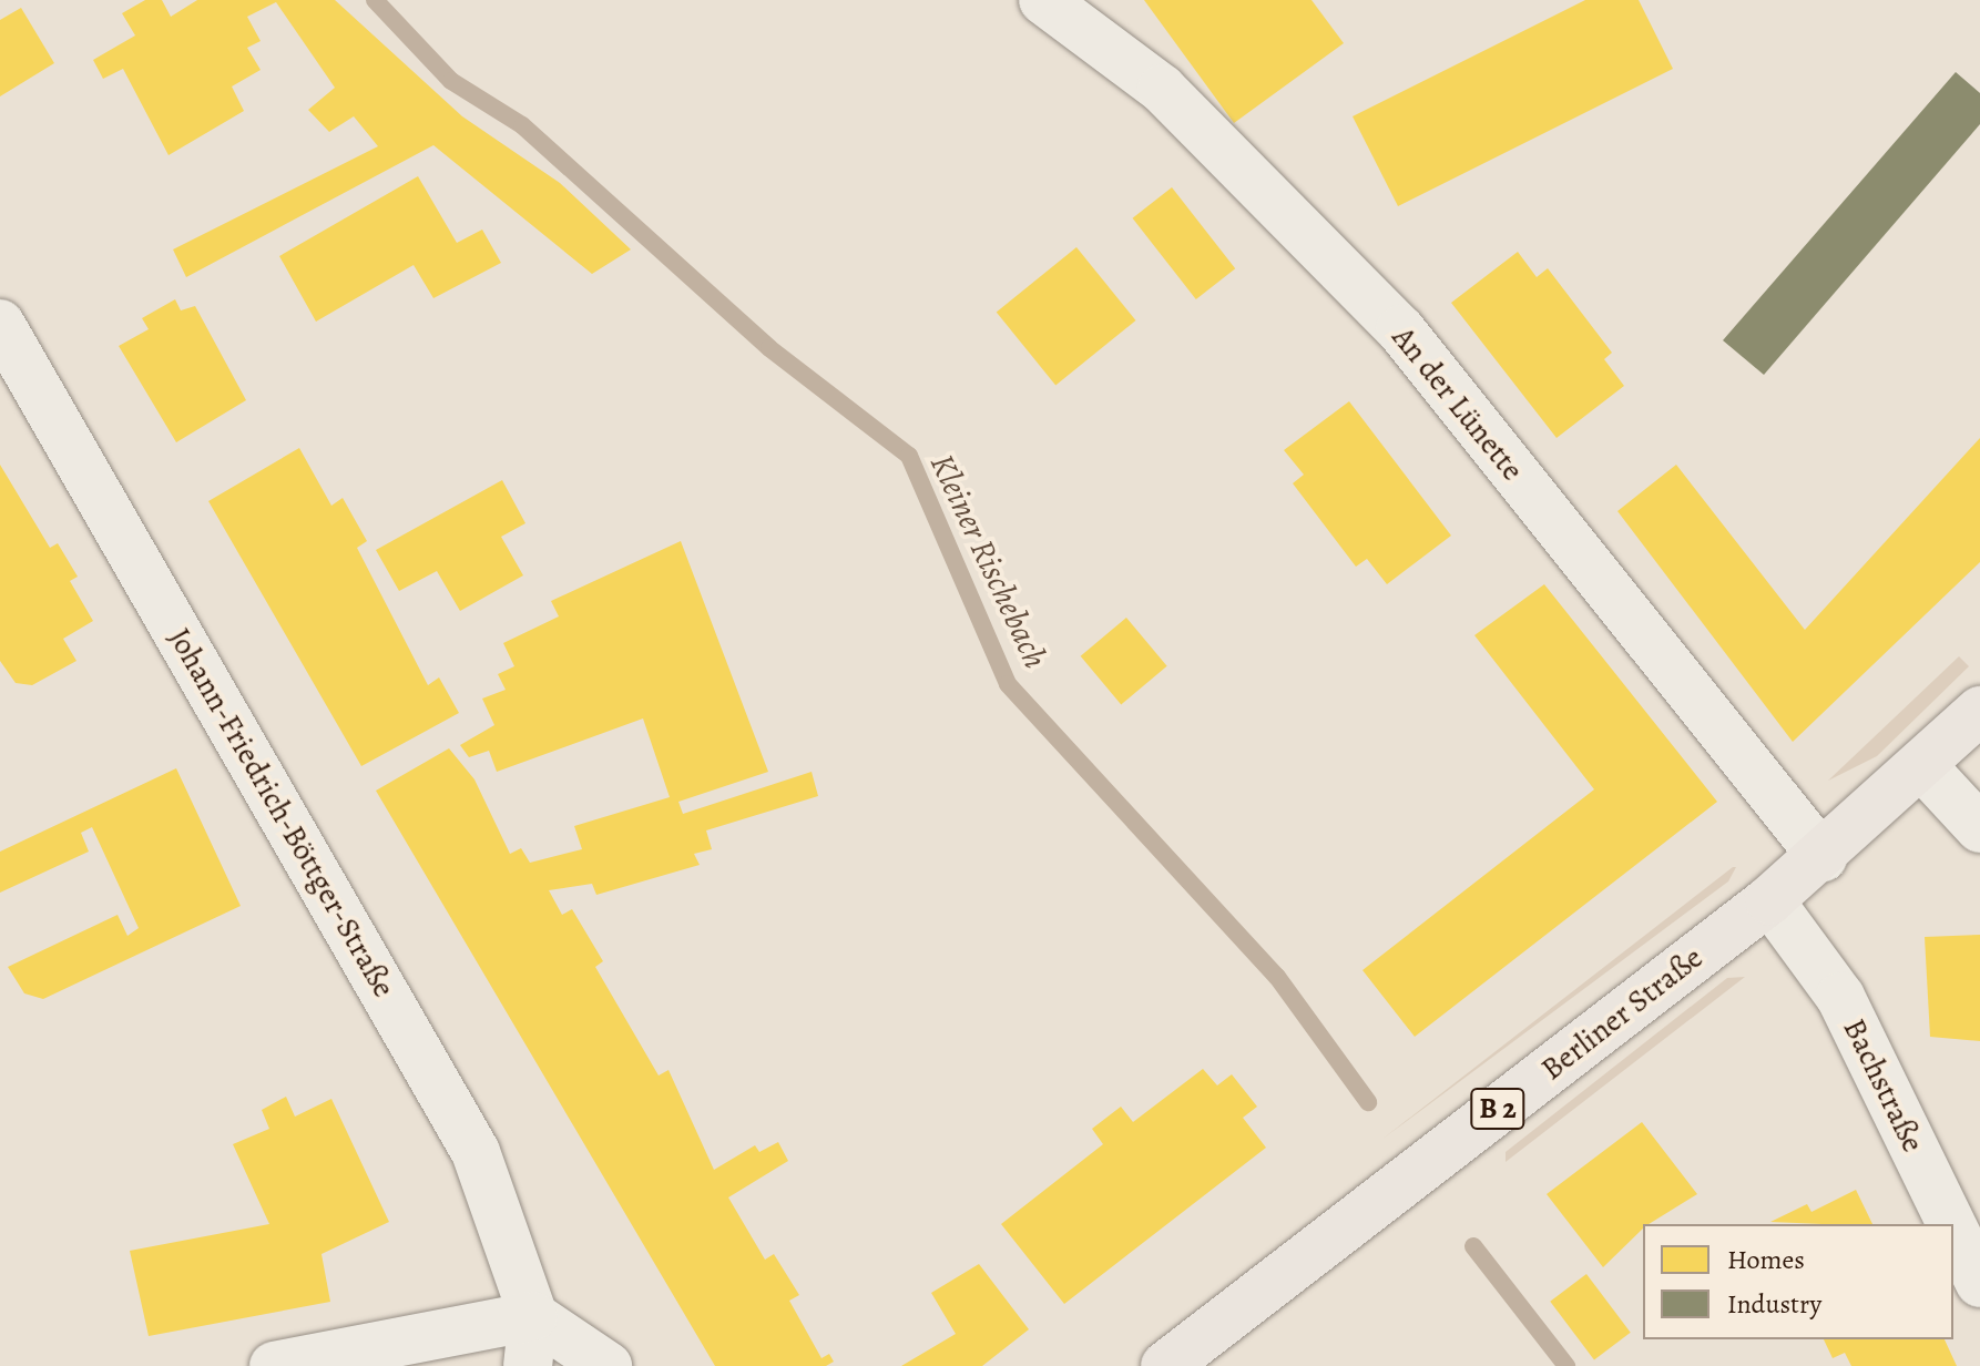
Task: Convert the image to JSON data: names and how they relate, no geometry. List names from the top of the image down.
{
  "streets": {
    "main road": ["Berliner Straße", "B 2"],
    "street": ["An der Lünette", "Johann-Friedrich-Böttger-Straße", "Bachstraße"]
  },
  "crossings": [
    ["An der Lünette", "Berliner Straße"],
    ["Berliner Straße", "Bachstraße"]
  ],
  "water": ["Kleiner Rischebach"],
  "legend": ["Homes", "Industry"]
}
